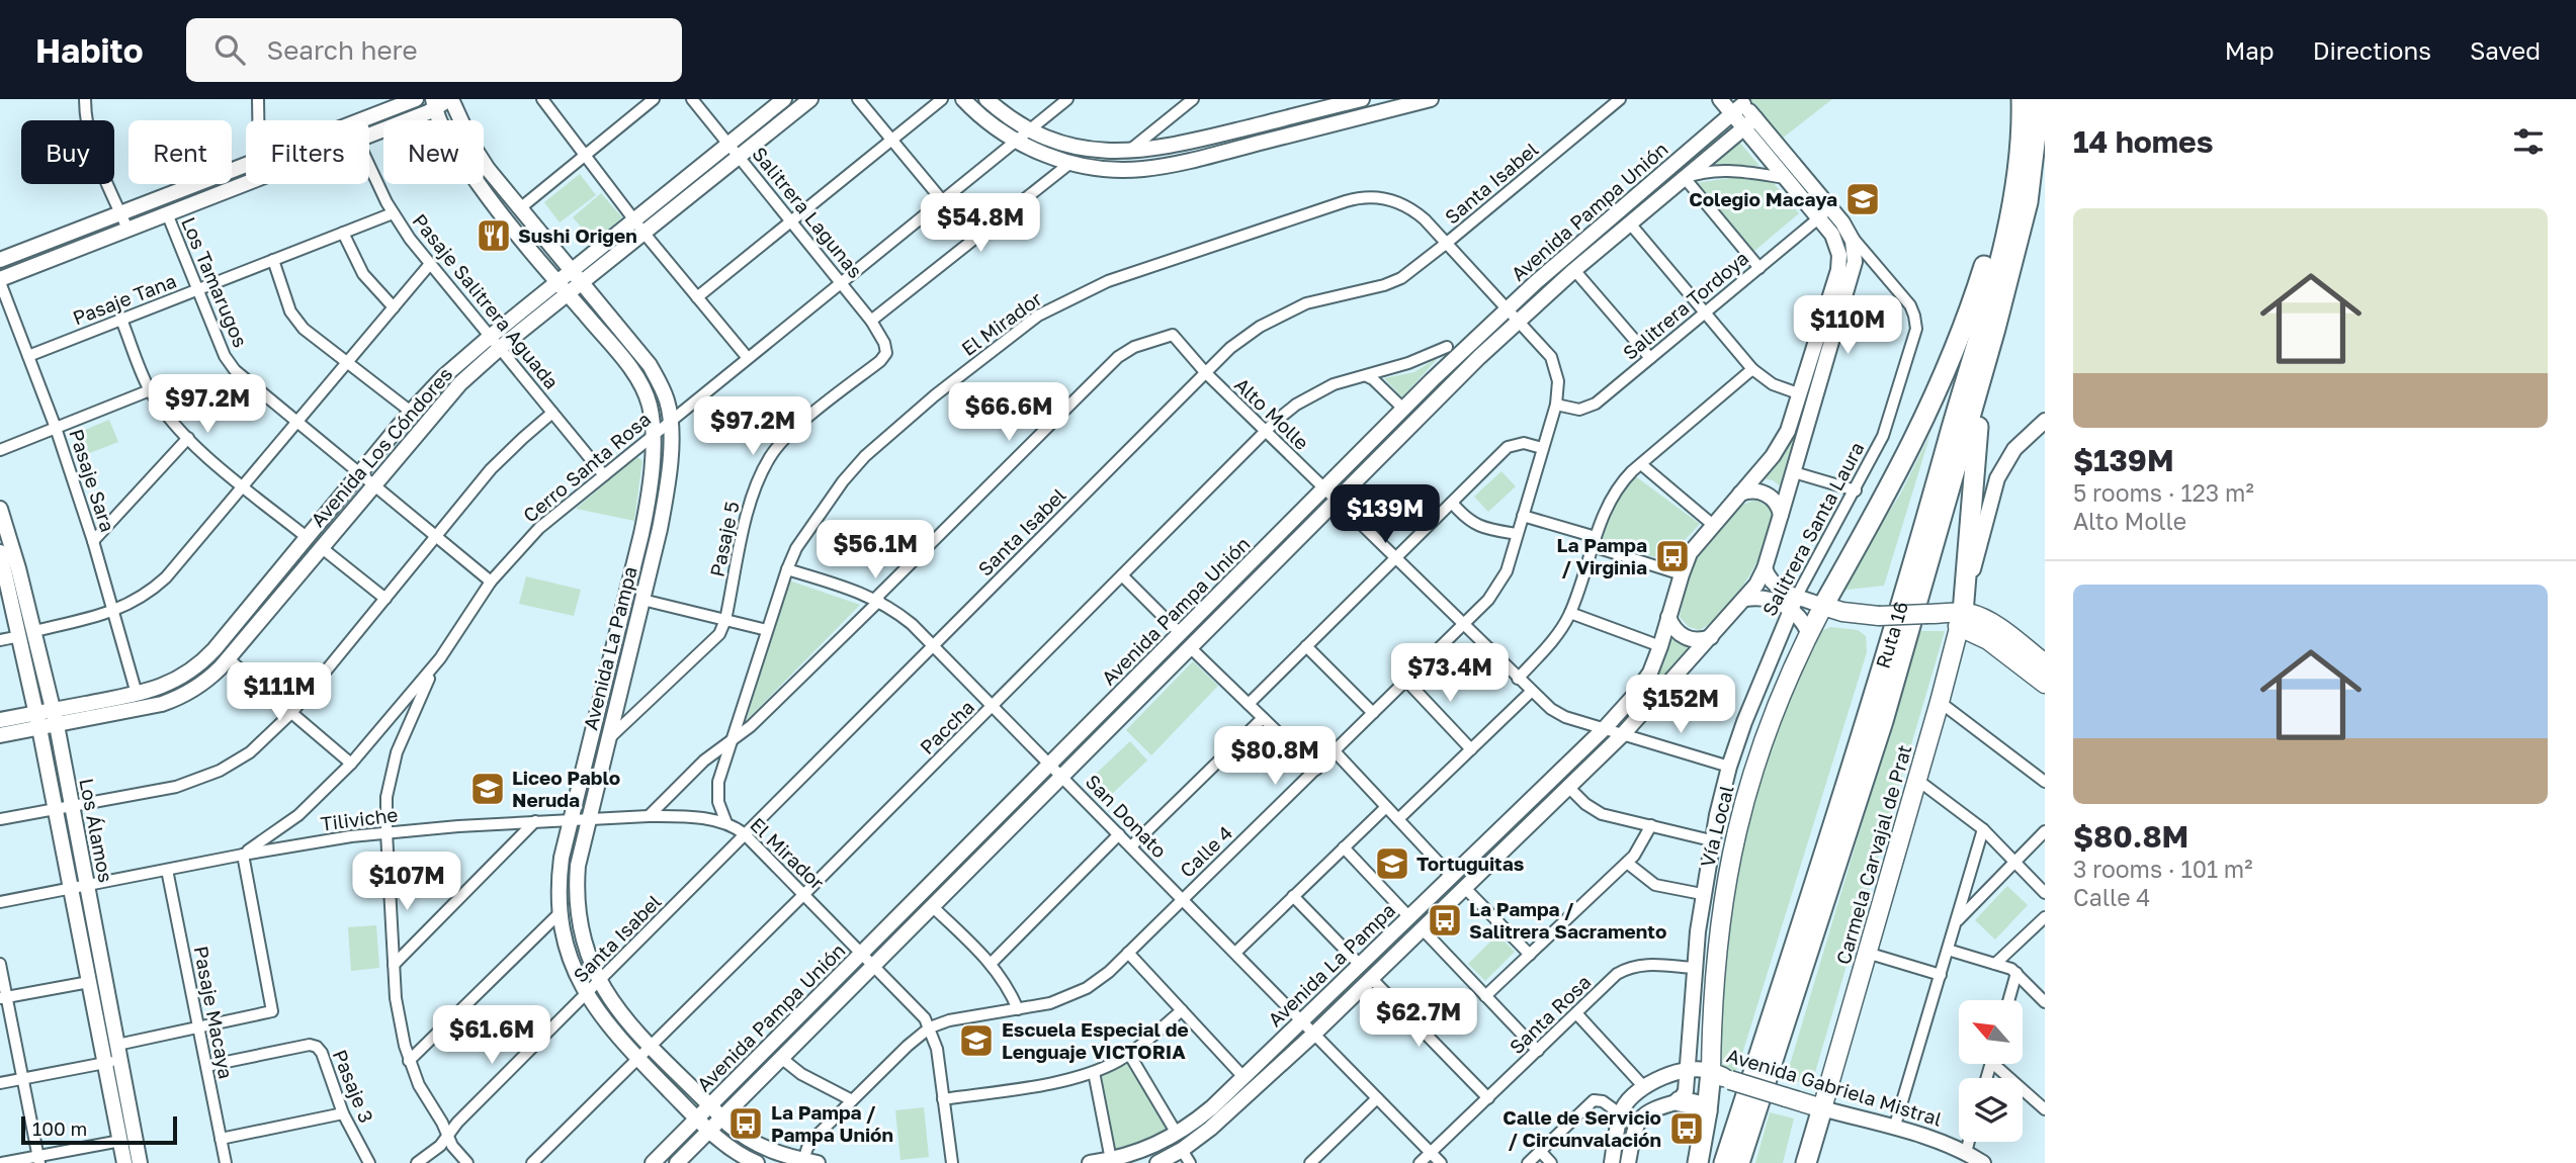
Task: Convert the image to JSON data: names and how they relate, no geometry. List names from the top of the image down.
{
  "streets": {
    "highway": ["Ruta 16"],
    "main road": ["Vía Local", "Carmela Carvajal de Prat", "Avenida Gabriela Mistral"],
    "street": [
      "Santa Isabel",
      "Avenida Pampa Unión",
      "Salitrera Lagunas",
      "Los Tamarugos",
      "Pasaje Tana",
      "Pasaje Salitrera Aguada",
      "Salitrera Tordoya",
      "El Mirador",
      "Alto Molle",
      "Avenida Los Cóndores",
      "Cerro Santa Rosa",
      "Pasaje Sara",
      "Salitrera Santa Laura",
      "Pasaje 5",
      "Avenida La Pampa",
      "Paccha",
      "San Donato",
      "Tiliviche",
      "Los Álamos",
      "Calle 4",
      "Pasaje Macaya",
      "Santa Rosa",
      "Pasaje 3"
    ]
  },
  "crossings": [
    ["Santa Isabel", "El Mirador"],
    ["Santa Isabel", "Alto Molle"],
    ["Santa Isabel", "Avenida La Pampa"],
    ["Santa Isabel", "San Donato"],
    ["Avenida Pampa Unión", "El Mirador"],
    ["Avenida Pampa Unión", "Alto Molle"],
    ["Avenida Pampa Unión", "Avenida La Pampa"],
    ["Avenida Pampa Unión", "San Donato"],
    ["Avenida Pampa Unión", "Calle 4"],
    ["Salitrera Lagunas", "Avenida Los Cóndores"],
    ["Salitrera Lagunas", "Cerro Santa Rosa"],
    ["Salitrera Lagunas", "Pasaje 5"],
    ["Los Tamarugos", "Pasaje Tana"],
    ["Los Tamarugos", "Avenida Los Cóndores"],
    ["Los Tamarugos", "Cerro Santa Rosa"],
    ["Pasaje Tana", "Pasaje Salitrera Aguada"],
    ["Pasaje Tana", "Pasaje Sara"],
    ["Pasaje Salitrera Aguada", "Avenida Los Cóndores"],
    ["Pasaje Salitrera Aguada", "Cerro Santa Rosa"],
    ["Salitrera Tordoya", "Avenida La Pampa"],
    ["Salitrera Tordoya", "Calle 4"],
    ["El Mirador", "Paccha"],
    ["El Mirador", "San Donato"],
    ["El Mirador", "Tiliviche"],
    ["El Mirador", "Calle 4"],
    ["Alto Molle", "Salitrera Santa Laura"],
    ["Alto Molle", "Avenida La Pampa"],
    ["Alto Molle", "Paccha"],
    ["Alto Molle", "San Donato"],
    ["Alto Molle", "Calle 4"],
    ["Avenida Los Cóndores", "Pasaje Sara"],
    ["Avenida Los Cóndores", "Avenida La Pampa"],
    ["Avenida Los Cóndores", "Los Álamos"],
    ["Cerro Santa Rosa", "Avenida La Pampa"],
    ["Cerro Santa Rosa", "Tiliviche"],
    ["Salitrera Santa Laura", "Avenida La Pampa"],
    ["Salitrera Santa Laura", "Santa Rosa"],
    ["Pasaje 5", "Avenida La Pampa"],
    ["Avenida La Pampa", "Paccha"],
    ["Avenida La Pampa", "San Donato"],
    ["Avenida La Pampa", "Tiliviche"],
    ["Paccha", "San Donato"],
    ["San Donato", "Calle 4"],
    ["San Donato", "Santa Rosa"],
    ["Tiliviche", "Los Álamos"],
    ["Tiliviche", "Pasaje Macaya"],
    ["Vía Local", "Avenida Gabriela Mistral"],
    ["Carmela Carvajal de Prat", "Avenida Gabriela Mistral"],
    ["Pasaje Macaya", "Pasaje 3"]
  ],
  "places": {
    "school or university": [
      "Colegio Macaya",
      "Liceo Pablo Neruda",
      "Tortuguitas",
      "Escuela Especial de Lenguaje VICTORIA"
    ],
    "restaurant": ["Sushi Origen"],
    "bus stop": [
      "La Pampa / Virginia",
      "La Pampa / Salitrera Sacramento",
      "La Pampa / Pampa Unión",
      "Calle de Servicio / Circunvalación"
    ]
  },
  "scale_bar": "100 m",
  "north": "top left",
  "page": {
    "header": "Habito",
    "search": "Search here",
    "nav": ["Map", "Directions", "Saved"],
    "heading": "14 homes",
    "chip": [
      "Buy",
      "Rent",
      "Filters",
      "New"
    ],
    "list": [
      {
        "name": "$139M",
        "note": "5 rooms · 123 m² · Alto Molle"
      },
      {
        "name": "$80.8M",
        "note": "3 rooms · 101 m² · Calle 4"
      }
    ],
    "price": [
      "$54.8M",
      "$110M",
      "$97.2M",
      "$66.6M",
      "$97.2M",
      "$139M",
      "$56.1M",
      "$73.4M",
      "$111M",
      "$152M",
      "$80.8M",
      "$107M",
      "$62.7M",
      "$61.6M"
    ],
    "scale": "100 m"
  }
}
